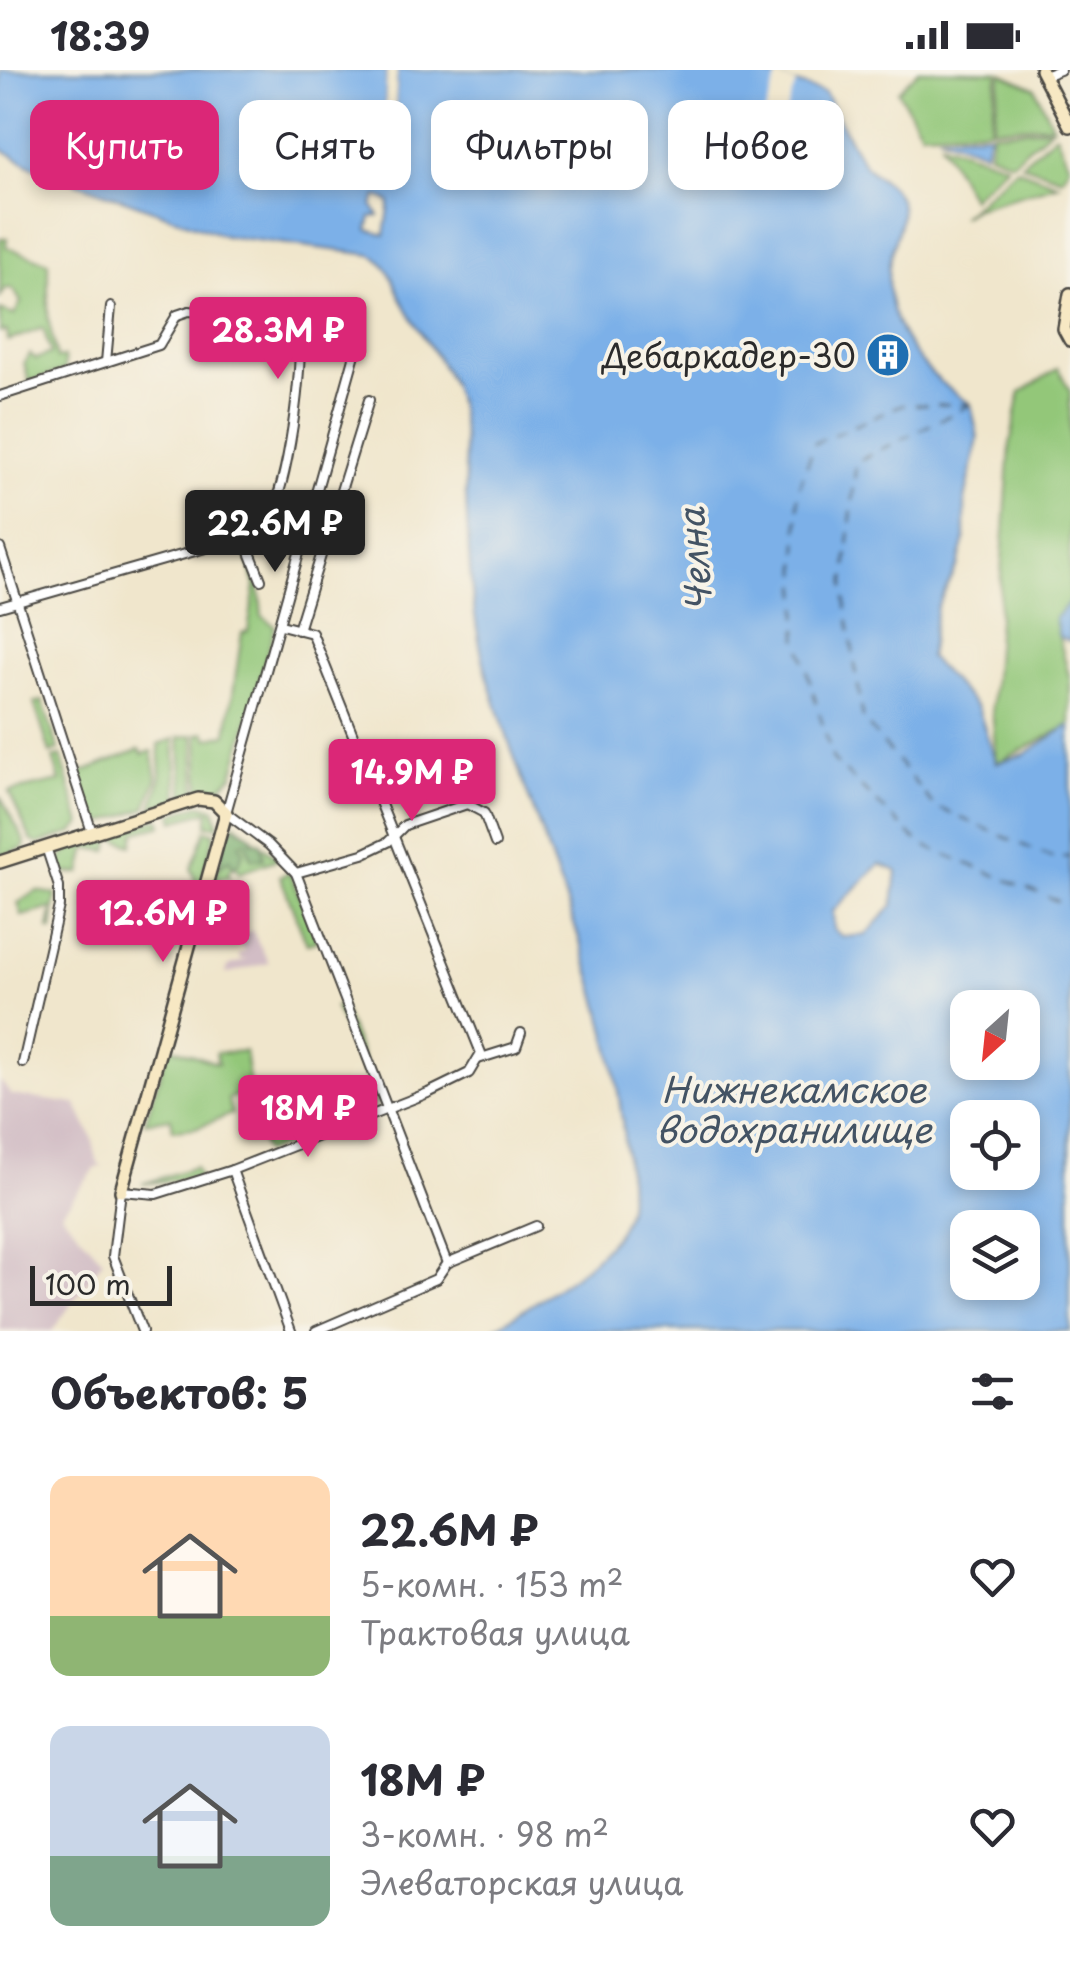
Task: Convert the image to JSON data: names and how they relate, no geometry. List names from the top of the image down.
{
  "water": ["Челна", "Нижнекамское водохранилище"],
  "places": {
    "building": ["Дебаркадер-30"]
  },
  "scale_bar": "100 m",
  "north": "bottom left",
  "page": {
    "status": "18:39",
    "chip": [
      "Купить",
      "Снять",
      "Фильтры",
      "Новое"
    ],
    "price": [
      "28.3M ₽",
      "22.6M ₽",
      "14.9M ₽",
      "12.6M ₽",
      "18M ₽"
    ],
    "scale": "100 m",
    "heading": "Объектов: 5",
    "list": [
      {
        "name": "22.6M ₽",
        "note": "5-комн. · 153 m² · Трактовая улица"
      },
      {
        "name": "18M ₽",
        "note": "3-комн. · 98 m² · Элеваторская улица"
      }
    ]
  }
}
